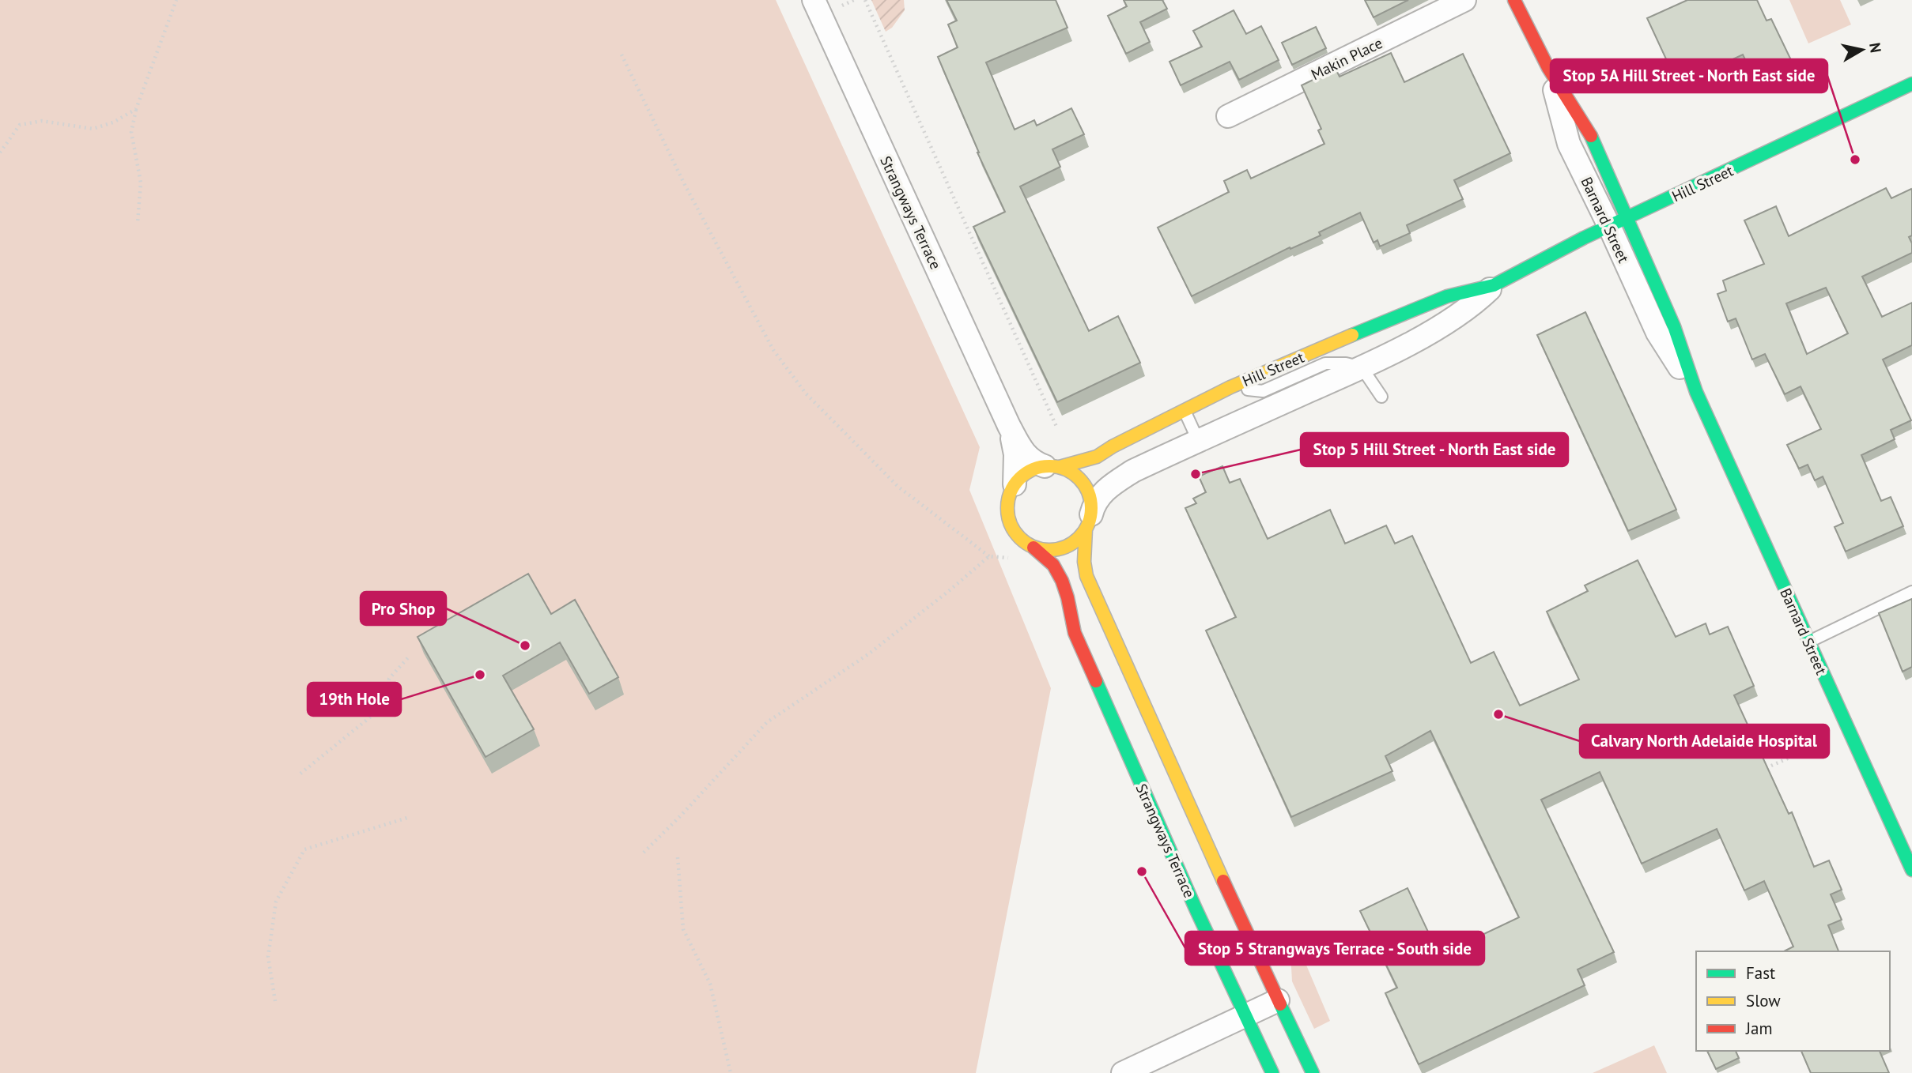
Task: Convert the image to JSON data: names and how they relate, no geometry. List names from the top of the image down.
{
  "streets": {
    "street": [
      "Makin Place",
      "Hill Street",
      "Strangways Terrace",
      "Barnard Street"
    ]
  },
  "crossings": [
    ["Hill Street", "Strangways Terrace"],
    ["Hill Street", "Barnard Street"]
  ],
  "places": [
    "Stop 5A Hill Street - North East side",
    "Stop 5 Hill Street - North East side",
    "Pro Shop",
    "19th Hole",
    "Calvary North Adelaide Hospital",
    "Stop 5 Strangways Terrace - South side"
  ],
  "legend": ["Fast", "Slow", "Jam"],
  "north": "right"
}
